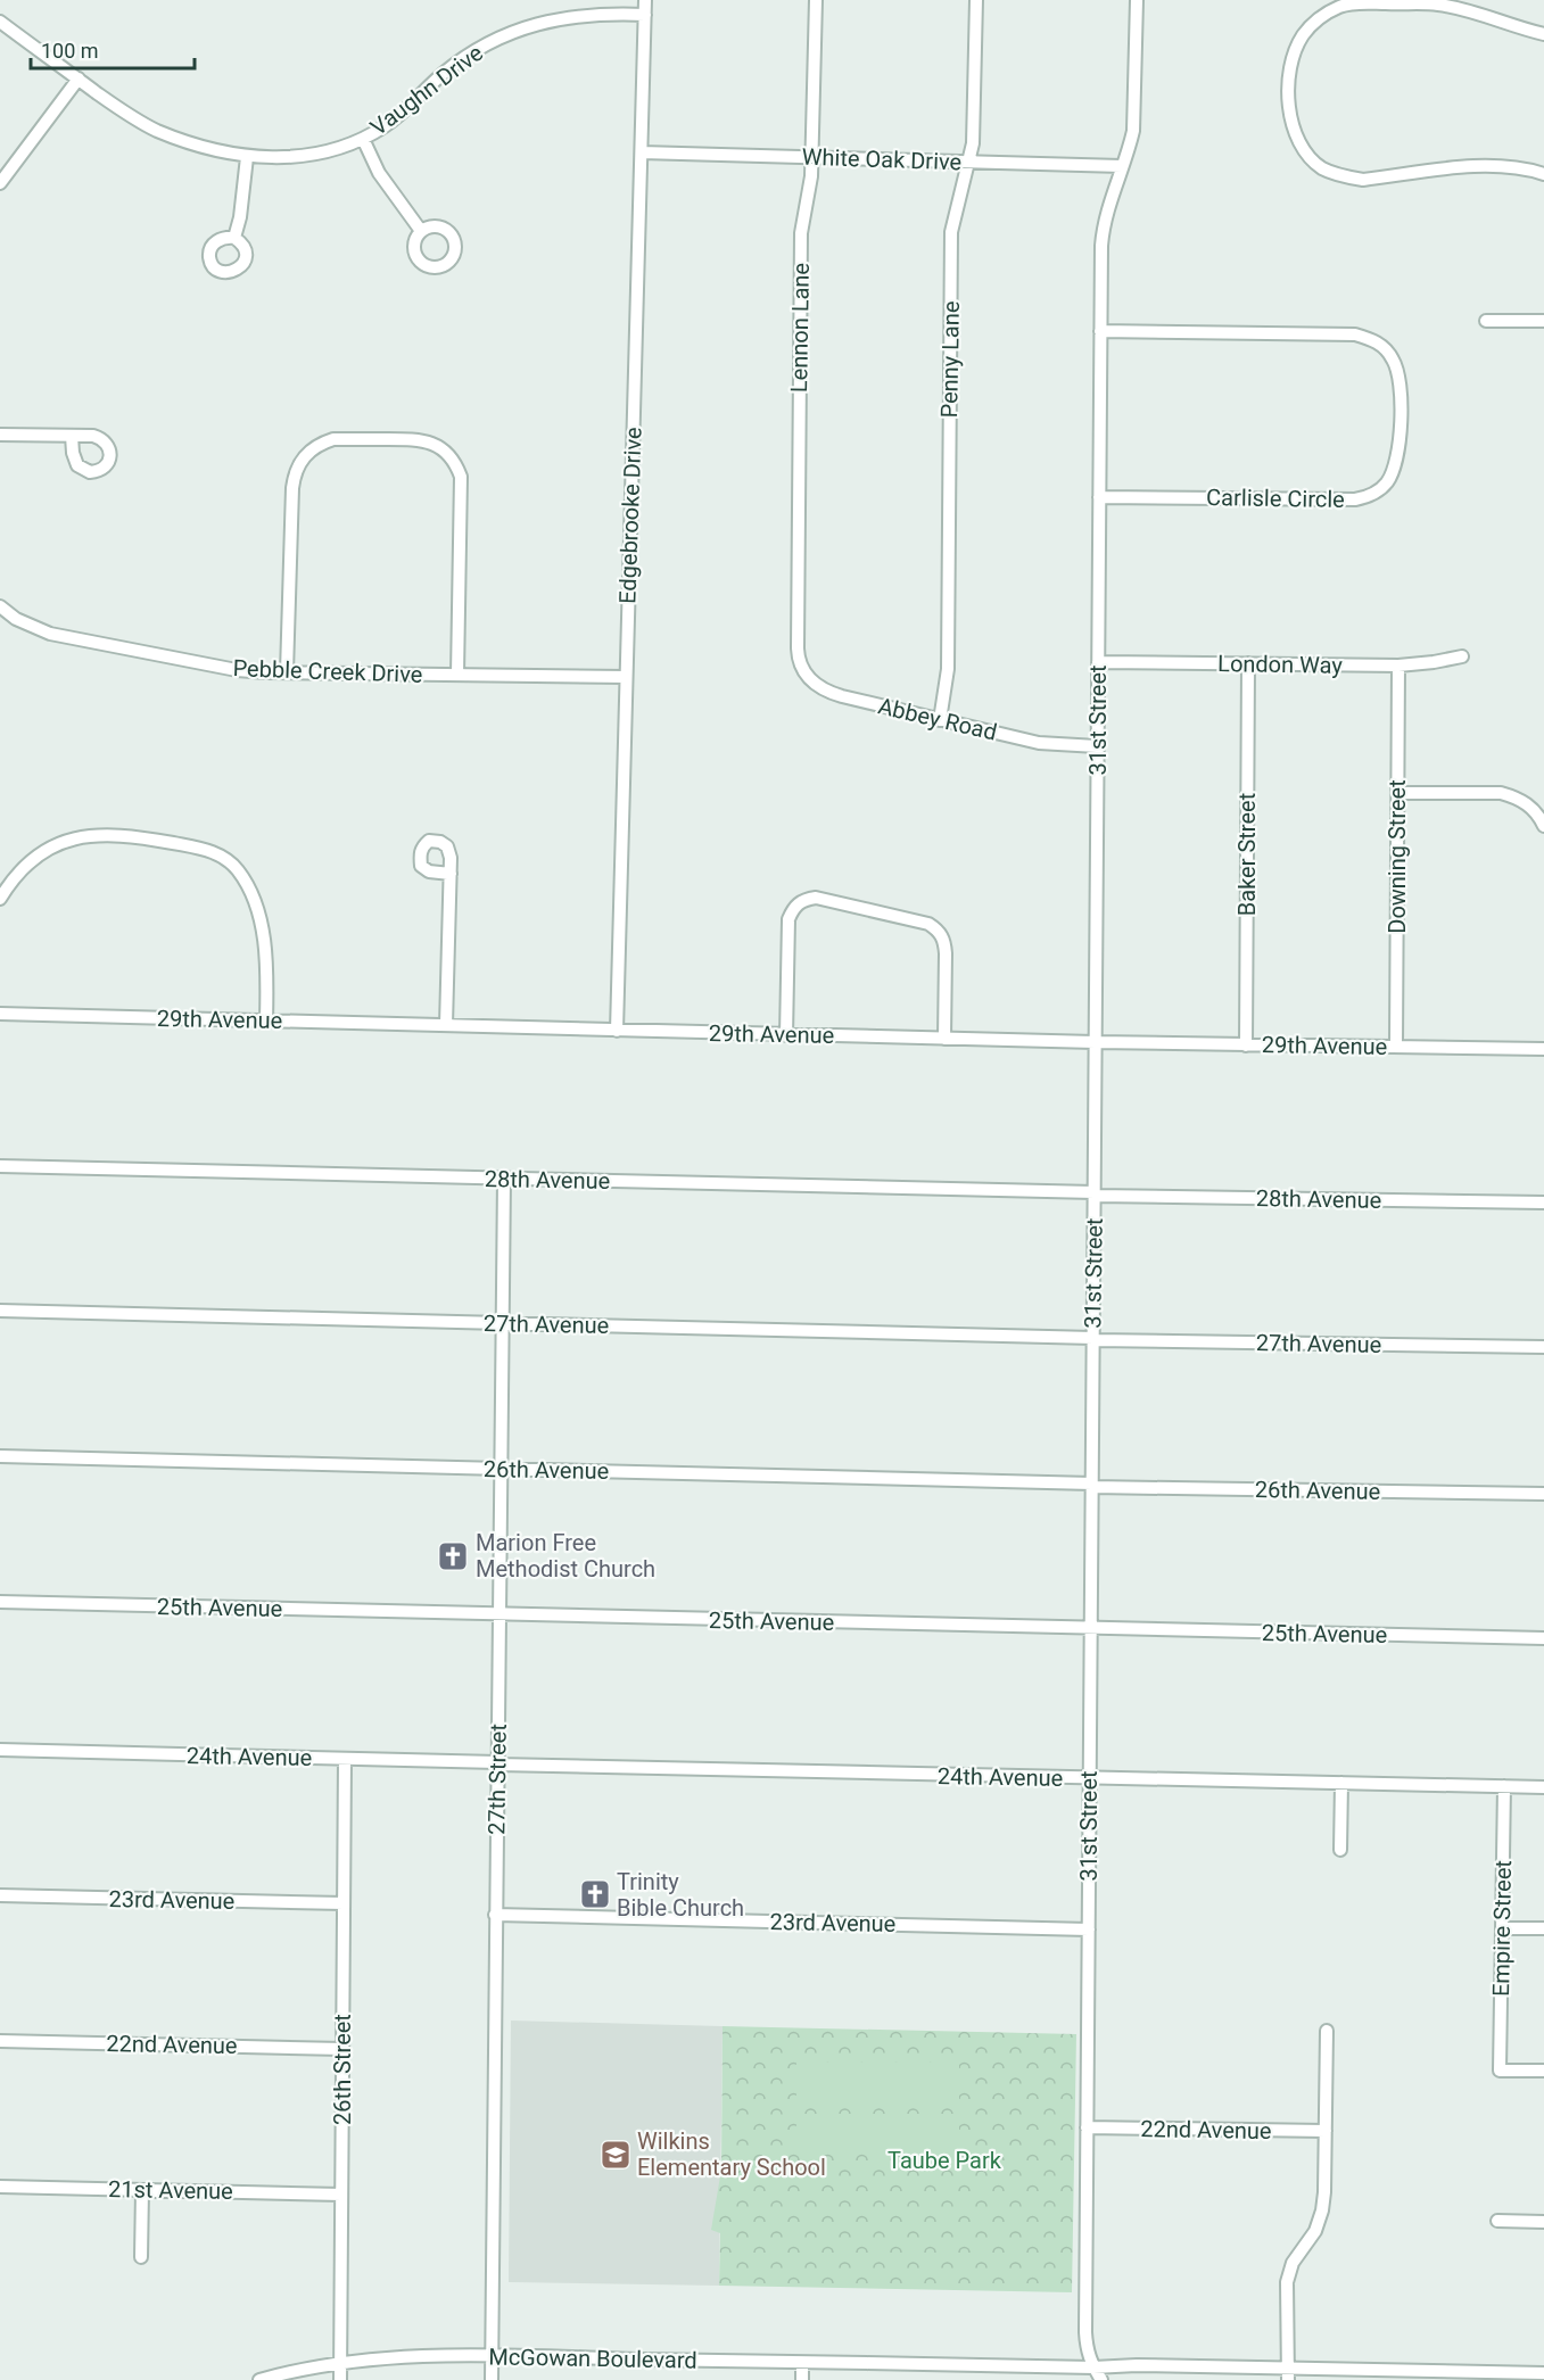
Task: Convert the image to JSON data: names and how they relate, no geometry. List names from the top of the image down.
{
  "streets": {
    "street": [
      "Vaughn Drive",
      "White Oak Drive",
      "Lennon Lane",
      "Penny Lane",
      "Carlisle Circle",
      "Edgebrooke Drive",
      "London Way",
      "Pebble Creek Drive",
      "Abbey Road",
      "31st Street",
      "Baker Street",
      "Downing Street",
      "29th Avenue",
      "28th Avenue",
      "27th Avenue",
      "26th Avenue",
      "25th Avenue",
      "24th Avenue",
      "27th Street",
      "23rd Avenue",
      "Empire Street",
      "22nd Avenue",
      "26th Street",
      "21st Avenue",
      "McGowan Boulevard"
    ]
  },
  "crossings": [
    ["Vaughn Drive", "Edgebrooke Drive"],
    ["White Oak Drive", "Lennon Lane"],
    ["White Oak Drive", "Penny Lane"],
    ["White Oak Drive", "Edgebrooke Drive"],
    ["White Oak Drive", "31st Street"],
    ["Lennon Lane", "Abbey Road"],
    ["Penny Lane", "Abbey Road"],
    ["Carlisle Circle", "31st Street"],
    ["Edgebrooke Drive", "Pebble Creek Drive"],
    ["Edgebrooke Drive", "29th Avenue"],
    ["London Way", "31st Street"],
    ["London Way", "Baker Street"],
    ["London Way", "Downing Street"],
    ["Abbey Road", "31st Street"],
    ["31st Street", "29th Avenue"],
    ["31st Street", "28th Avenue"],
    ["31st Street", "27th Avenue"],
    ["31st Street", "26th Avenue"],
    ["31st Street", "25th Avenue"],
    ["31st Street", "24th Avenue"],
    ["31st Street", "23rd Avenue"],
    ["31st Street", "22nd Avenue"],
    ["31st Street", "McGowan Boulevard"],
    ["Baker Street", "29th Avenue"],
    ["Downing Street", "29th Avenue"],
    ["28th Avenue", "27th Street"],
    ["27th Avenue", "27th Street"],
    ["26th Avenue", "27th Street"],
    ["25th Avenue", "27th Street"],
    ["24th Avenue", "27th Street"],
    ["24th Avenue", "Empire Street"],
    ["24th Avenue", "26th Street"],
    ["27th Street", "23rd Avenue"],
    ["27th Street", "McGowan Boulevard"],
    ["23rd Avenue", "26th Street"],
    ["22nd Avenue", "26th Street"],
    ["26th Street", "21st Avenue"],
    ["26th Street", "McGowan Boulevard"]
  ],
  "parks": ["Taube Park"],
  "places": {
    "church": ["Marion Free Methodist Church", "Trinity Bible Church"],
    "school or university": ["Wilkins Elementary School"]
  },
  "scale_bar": "100 m"
}
